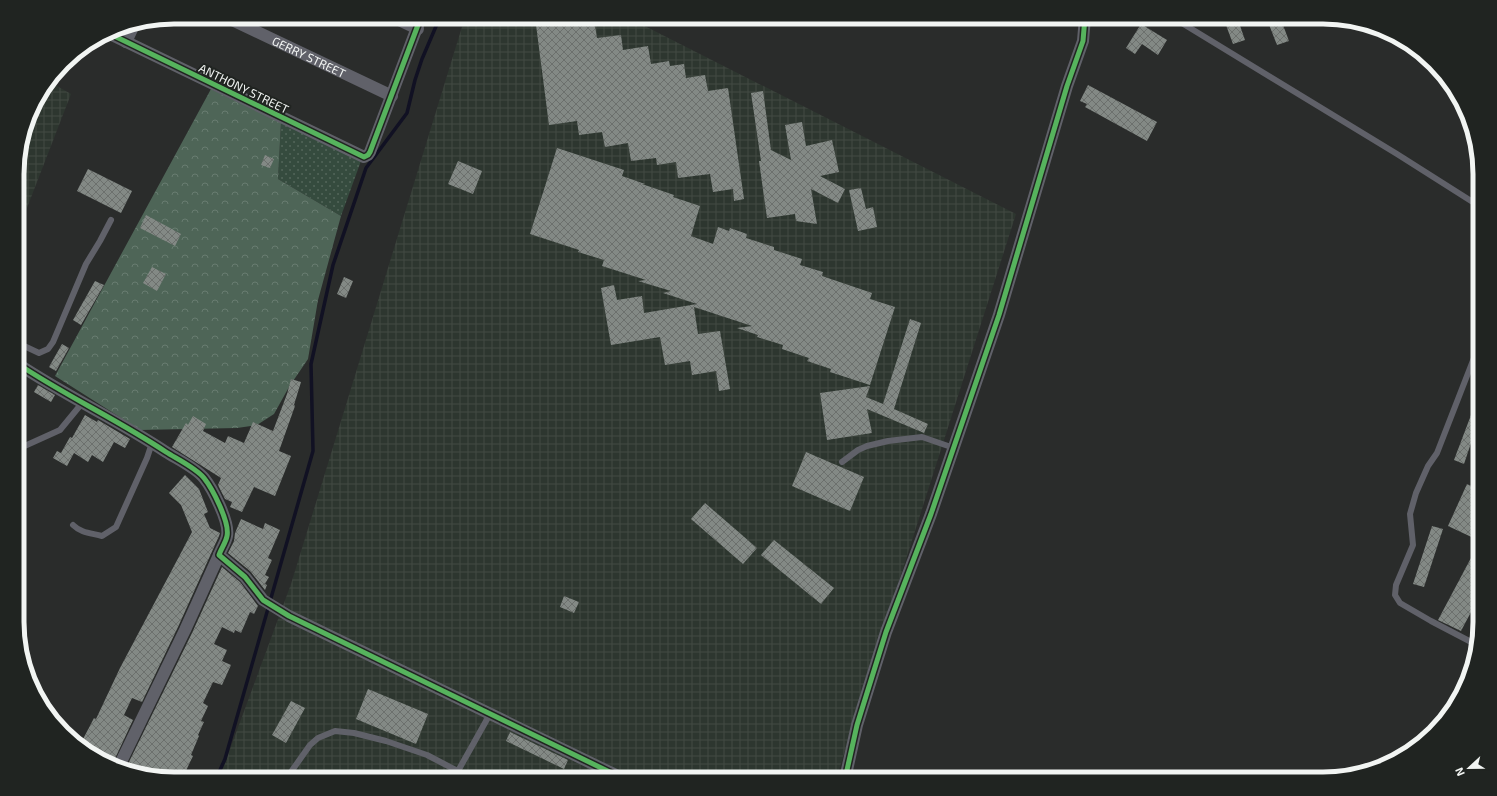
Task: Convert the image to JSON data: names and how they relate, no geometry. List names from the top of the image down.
{
  "streets": {
    "street": ["GERRY STREET", "ANTHONY STREET"]
  },
  "crossings": [
    ["GERRY STREET", "ANTHONY STREET"]
  ],
  "north": "left"
}
